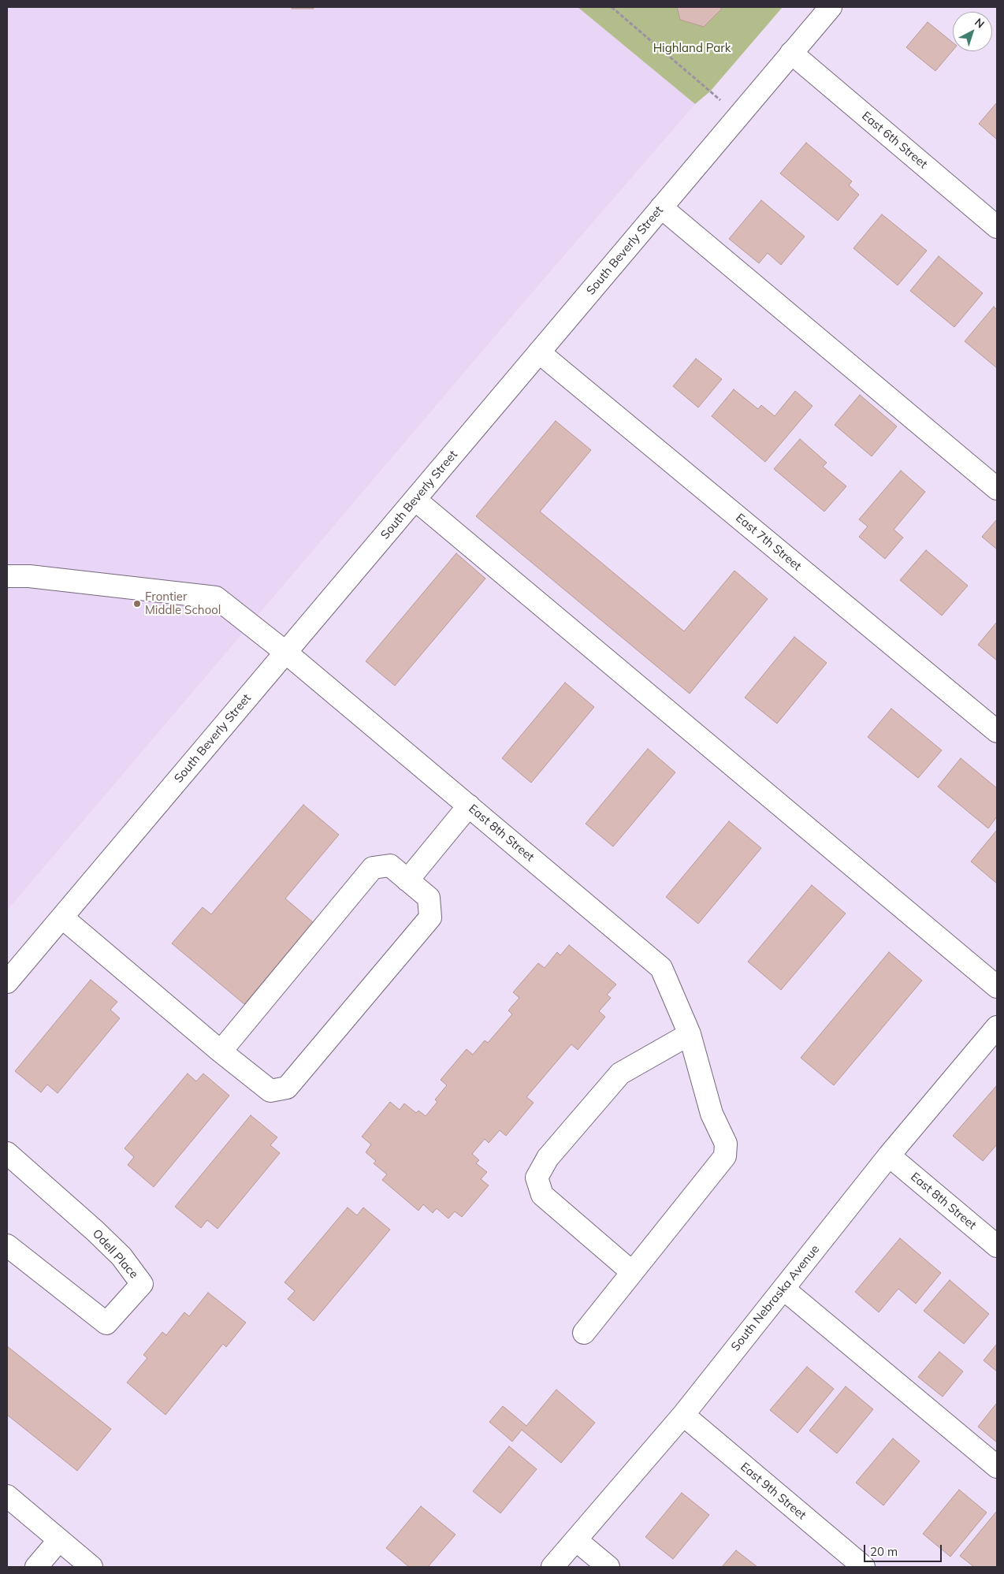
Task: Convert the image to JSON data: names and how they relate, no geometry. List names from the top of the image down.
{
  "streets": {
    "street": [
      "East 6th Street",
      "South Beverly Street",
      "East 7th Street",
      "East 8th Street",
      "Odell Place",
      "South Nebraska Avenue",
      "East 9th Street"
    ]
  },
  "crossings": [
    ["East 6th Street", "South Beverly Street"],
    ["South Beverly Street", "East 7th Street"],
    ["South Beverly Street", "East 8th Street"],
    ["East 8th Street", "South Nebraska Avenue"],
    ["South Nebraska Avenue", "East 9th Street"]
  ],
  "parks": ["Highland Park"],
  "places": ["Frontier Middle School"],
  "scale_bar": "20 m",
  "north": "top right"
}
